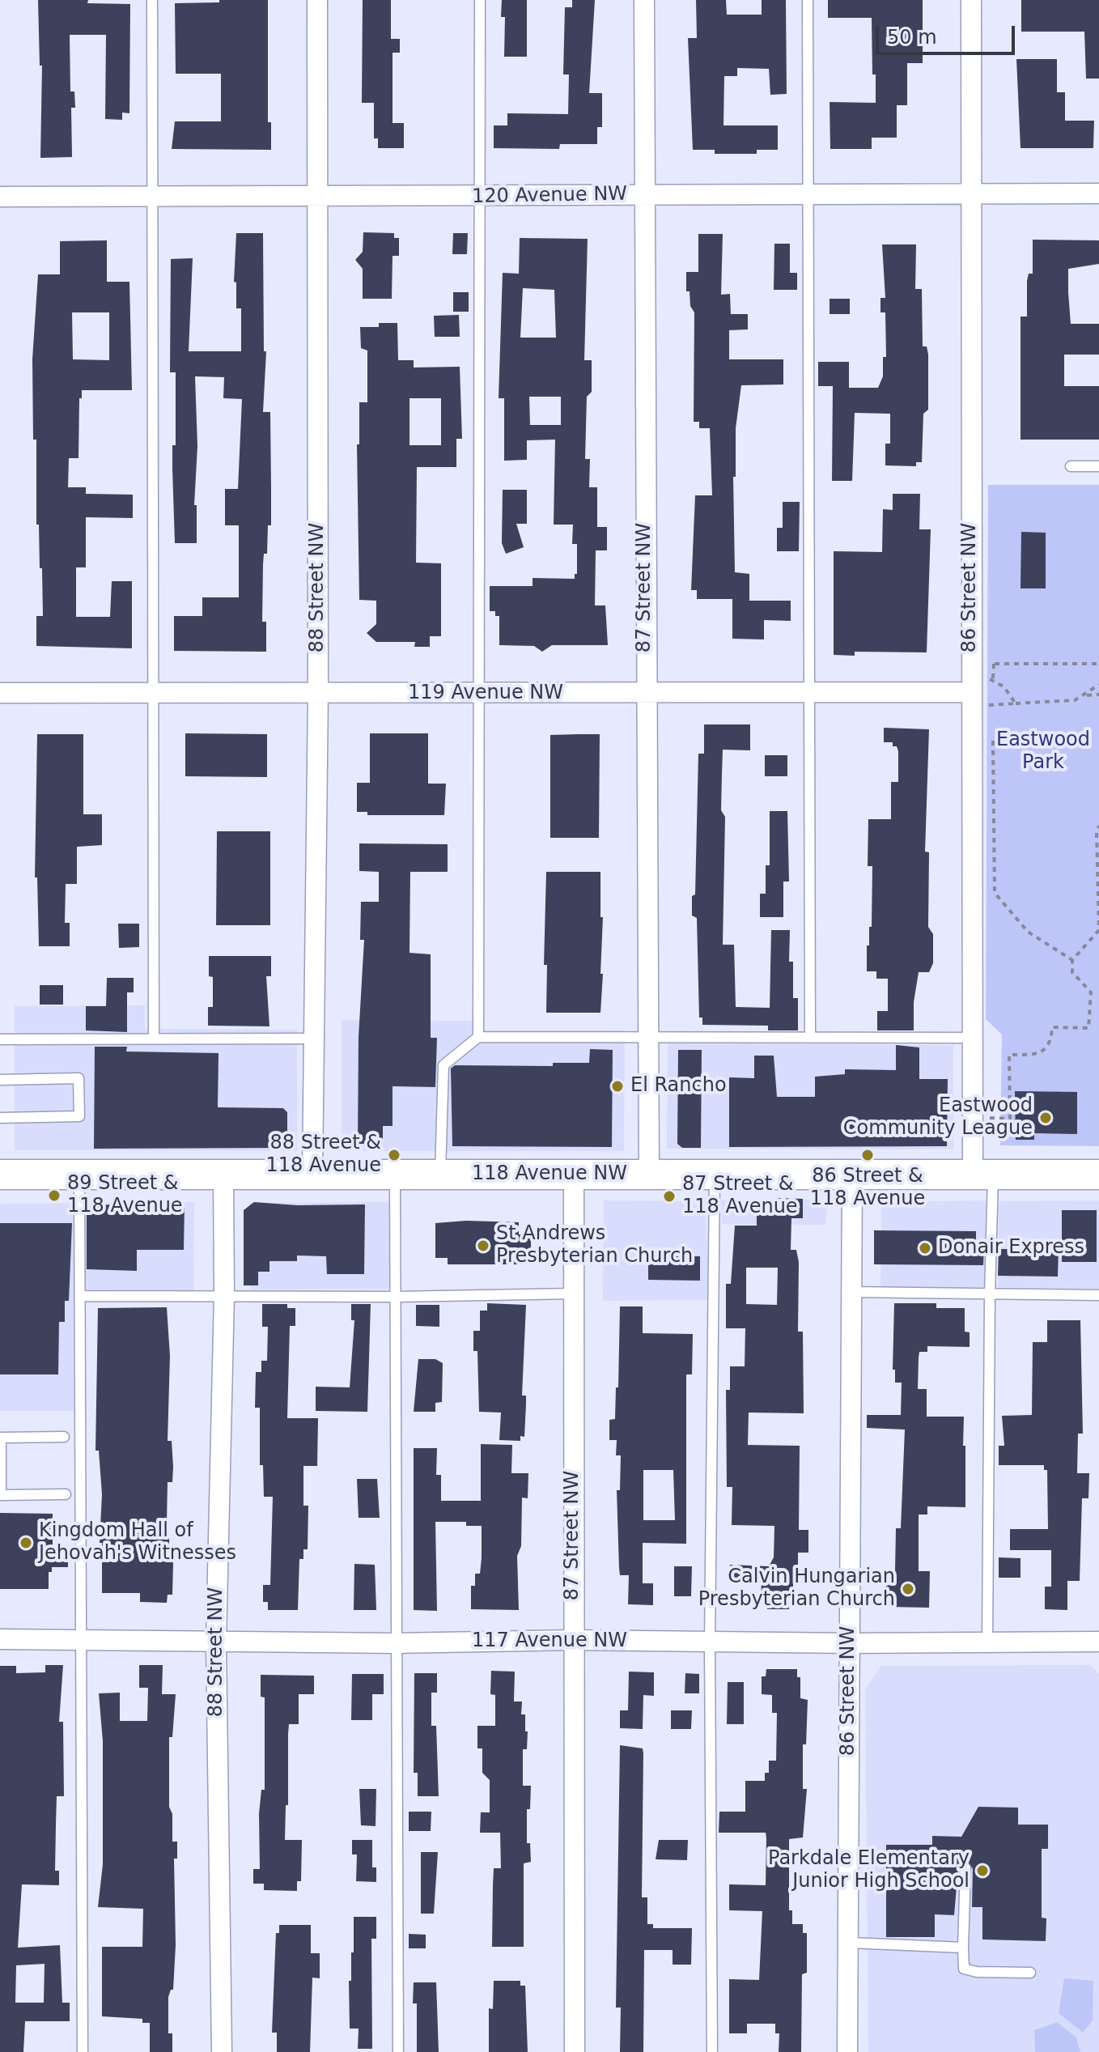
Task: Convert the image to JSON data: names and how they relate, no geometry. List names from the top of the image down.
{
  "streets": {
    "main road": ["118 Avenue NW"],
    "street": [
      "120 Avenue NW",
      "88 Street NW",
      "87 Street NW",
      "86 Street NW",
      "119 Avenue NW",
      "117 Avenue NW"
    ]
  },
  "crossings": [
    ["120 Avenue NW", "88 Street NW"],
    ["120 Avenue NW", "87 Street NW"],
    ["120 Avenue NW", "86 Street NW"],
    ["88 Street NW", "119 Avenue NW"],
    ["88 Street NW", "118 Avenue NW"],
    ["88 Street NW", "117 Avenue NW"],
    ["87 Street NW", "119 Avenue NW"],
    ["87 Street NW", "118 Avenue NW"],
    ["87 Street NW", "117 Avenue NW"],
    ["86 Street NW", "119 Avenue NW"],
    ["86 Street NW", "118 Avenue NW"],
    ["86 Street NW", "117 Avenue NW"]
  ],
  "parks": ["Eastwood Park"],
  "places": [
    "El Rancho",
    "Eastwood Community League",
    "88 Street & 118 Avenue",
    "86 Street & 118 Avenue",
    "89 Street & 118 Avenue",
    "87 Street & 118 Avenue",
    "St Andrews Presbyterian Church",
    "Donair Express",
    "Kingdom Hall of Jehovah's Witnesses",
    "Calvin Hungarian Presbyterian Church",
    "Parkdale Elementary Junior High School"
  ],
  "scale_bar": "50 m"
}
